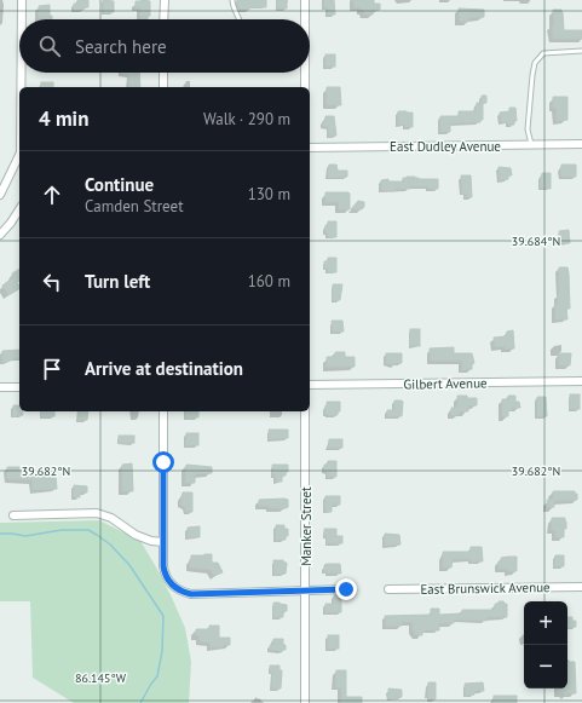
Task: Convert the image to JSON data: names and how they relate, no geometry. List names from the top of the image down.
{
  "streets": {
    "street": [
      "East Dudley Avenue",
      "Gilbert Avenue",
      "Manker Street",
      "East Brunswick Avenue"
    ]
  },
  "page": {
    "search": "Search here",
    "heading": ["4 min", "Walk · 290 m"],
    "list": [
      ["Continue", "Camden Street", "130 m"],
      ["Turn left", "160 m"],
      "Arrive at destination"
    ],
    "map_buttons": ["+", "−"]
  },
  "coordinates": ["39.684°N", "39.682°N", "86.145°W"]
}
